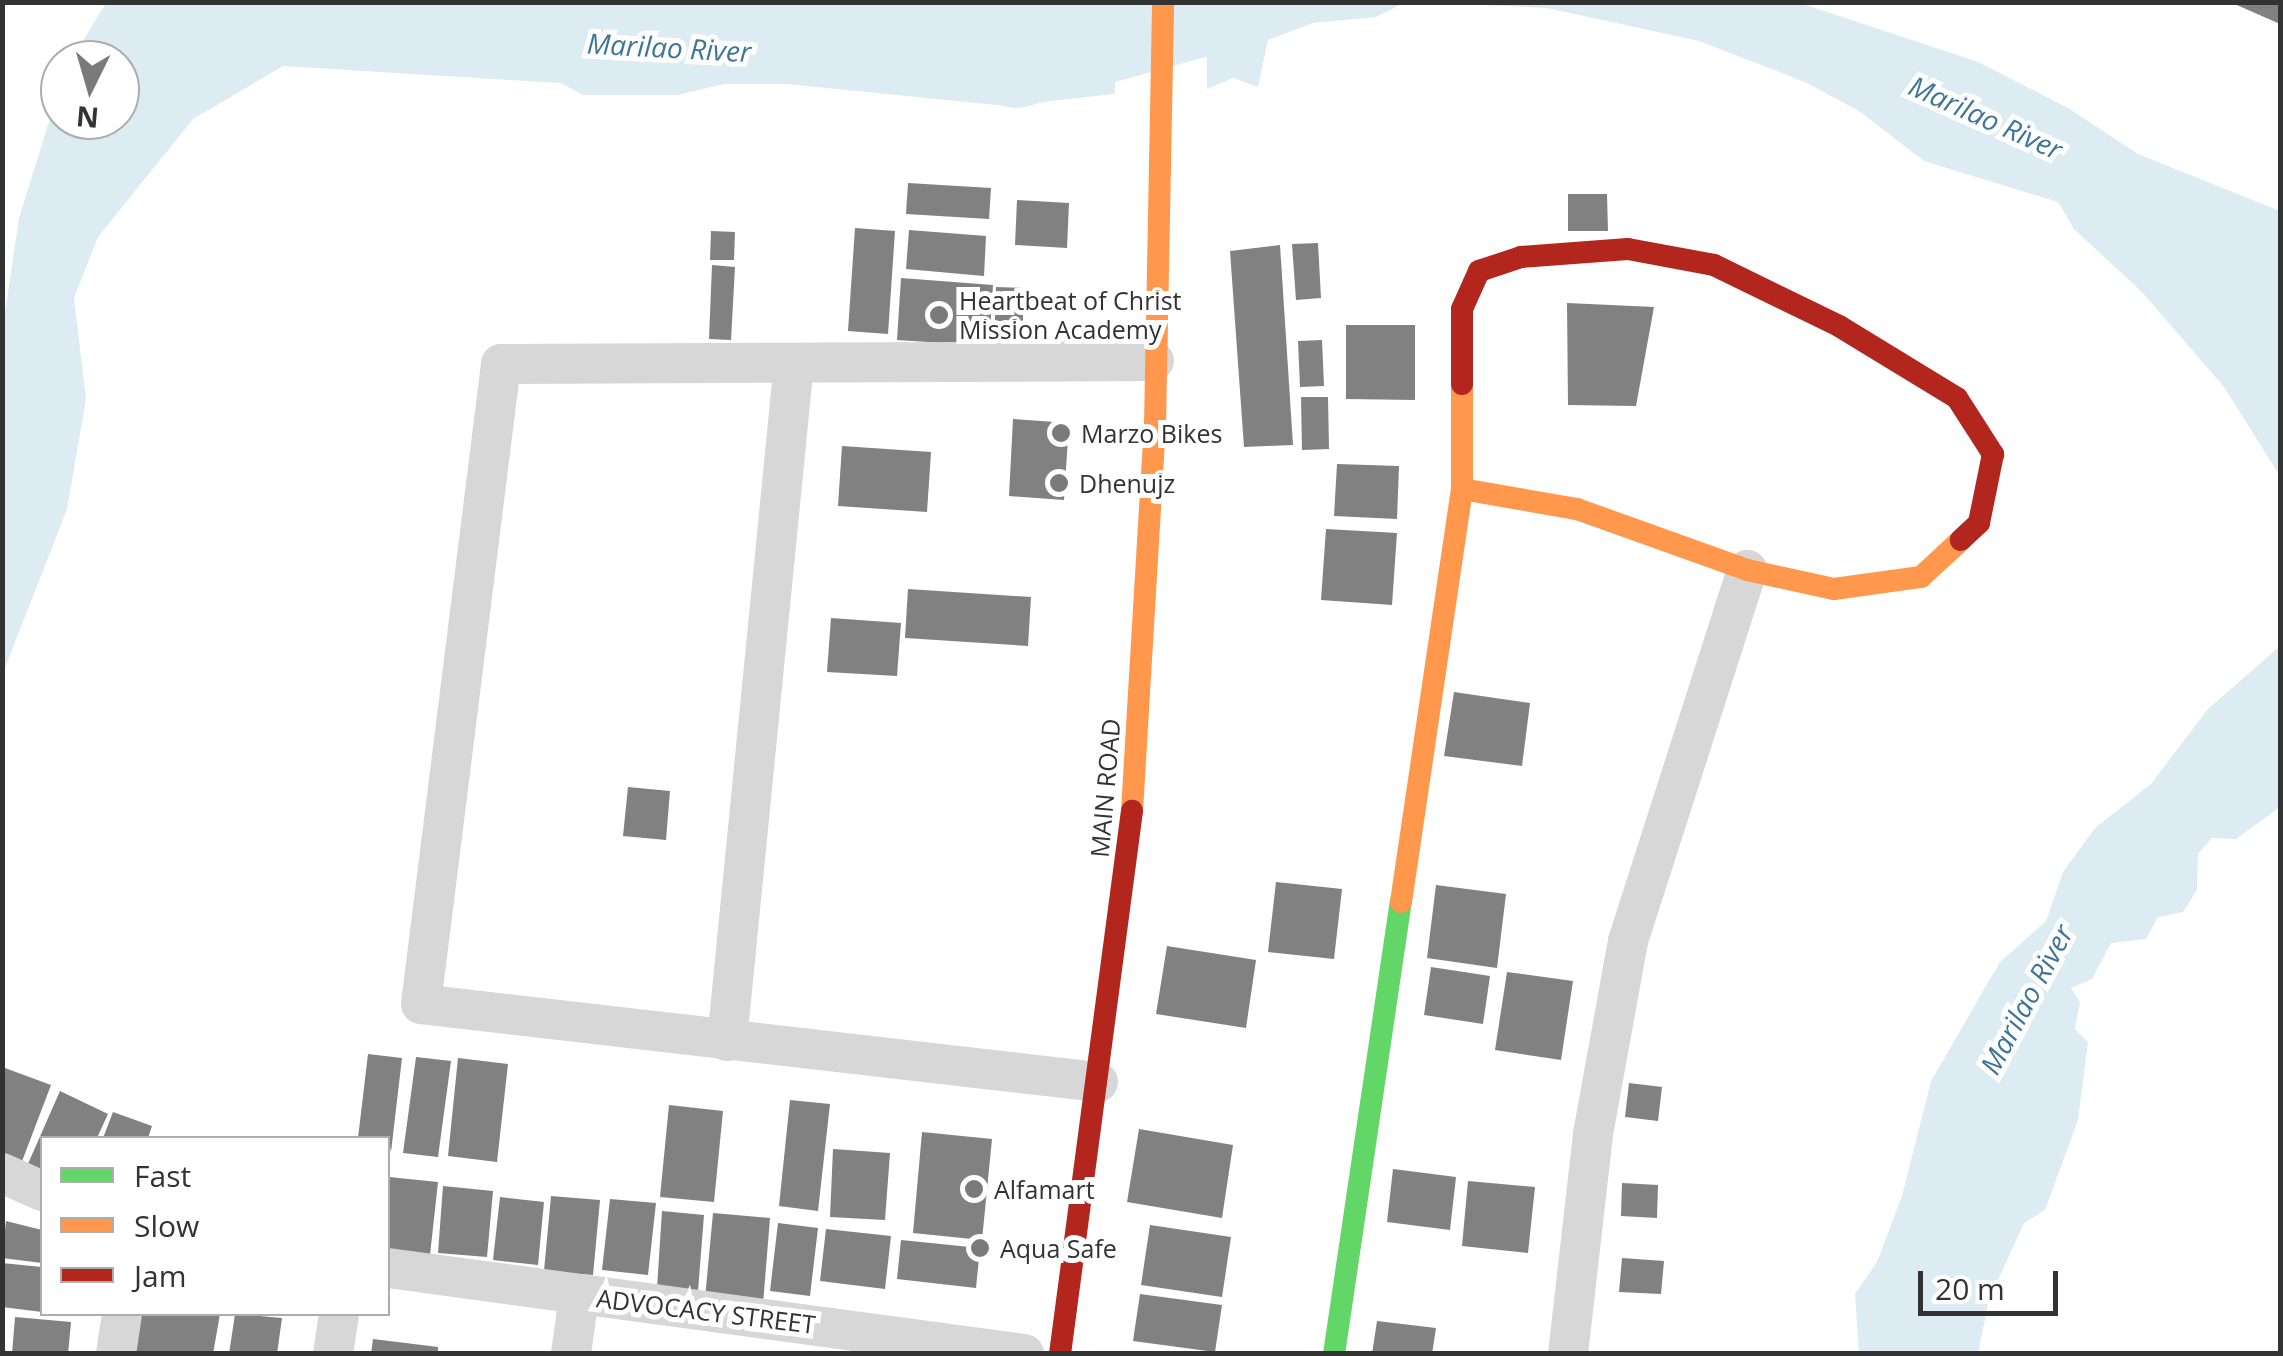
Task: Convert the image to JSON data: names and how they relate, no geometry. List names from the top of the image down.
{
  "streets": {
    "street": ["MAIN ROAD", "ADVOCACY STREET"]
  },
  "water": ["Marilao River"],
  "places": [
    "Heartbeat of Christ Mission Academy",
    "Marzo Bikes",
    "Dhenujz",
    "Alfamart",
    "Aqua Safe"
  ],
  "legend": ["Fast", "Slow", "Jam"],
  "scale_bar": "20 m",
  "north": "bottom"
}
